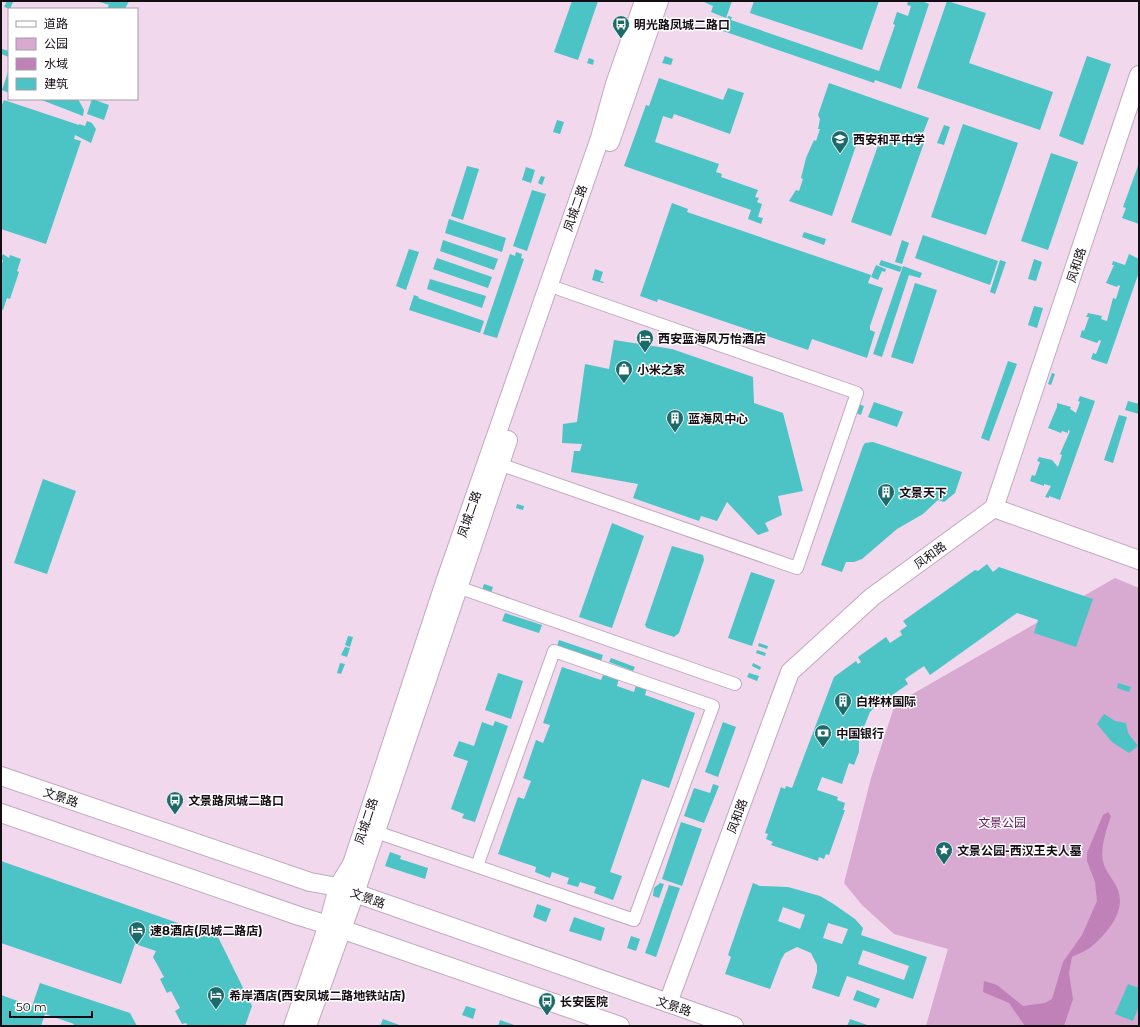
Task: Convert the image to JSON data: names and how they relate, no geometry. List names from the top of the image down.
{
  "streets": {
    "main road": ["凤城二路", "凤和路", "文景路"]
  },
  "crossings": [
    ["凤城二路", "文景路"],
    ["凤和路", "文景路"]
  ],
  "parks": ["文景公园"],
  "places": {
    "bus stop": ["明光路凤城二路口", "文景路凤城二路口", "长安医院"],
    "school or university": ["西安和平中学"],
    "hotel": ["西安蓝海风万怡酒店", "速8酒店(凤城二路店)", "希岸酒店(西安凤城二路地铁站店)"],
    "shop": ["小米之家"],
    "building": ["蓝海风中心", "文景天下", "白桦林国际"],
    "bank": ["中国银行"],
    "place": ["文景公园-西汉王夫人墓"]
  },
  "legend": [
    "道路",
    "公园",
    "水域",
    "建筑"
  ],
  "scale_bar": "50 m"
}
